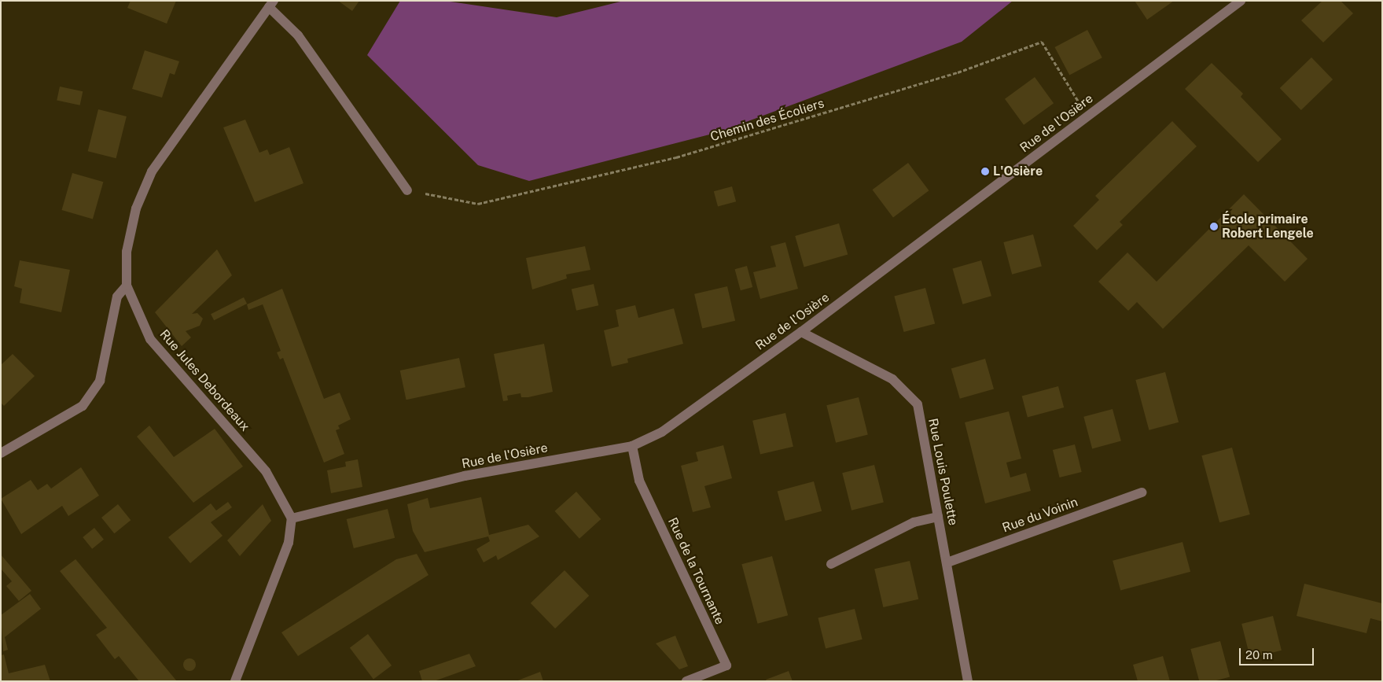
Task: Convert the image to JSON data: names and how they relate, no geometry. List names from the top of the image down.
{
  "streets": {
    "street": [
      "Rue de l'Osière",
      "Rue Jules Debordeaux",
      "Rue Louis Poulette",
      "Rue du Voinin",
      "Rue de la Tournante"
    ],
    "path": ["Chemin des Écoliers"]
  },
  "crossings": [
    ["Chemin des Écoliers", "Rue de l'Osière"],
    ["Rue de l'Osière", "Rue Jules Debordeaux"],
    ["Rue de l'Osière", "Rue Louis Poulette"],
    ["Rue de l'Osière", "Rue de la Tournante"],
    ["Rue Louis Poulette", "Rue du Voinin"]
  ],
  "places": ["L'Osière", "École primaire Robert Lengele"],
  "scale_bar": "20 m"
}
